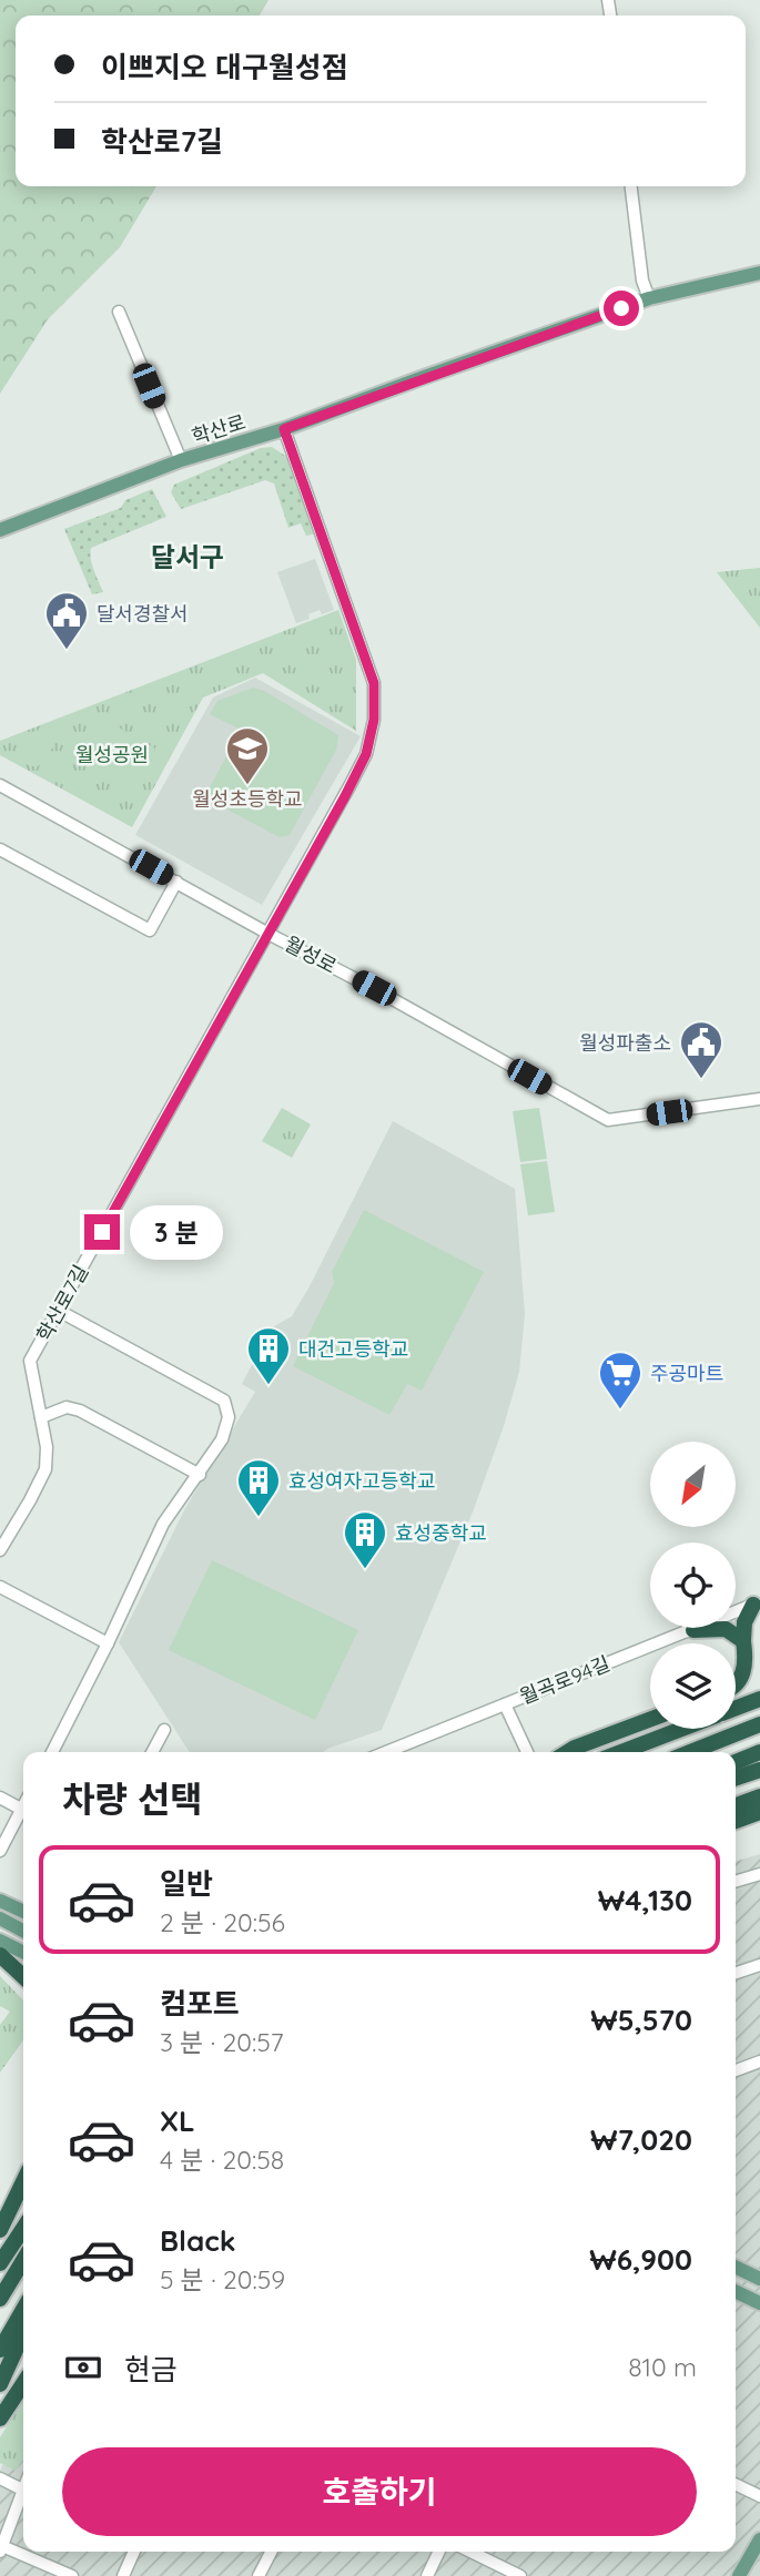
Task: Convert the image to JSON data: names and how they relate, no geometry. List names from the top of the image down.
{
  "streets": {
    "main road": ["학산로"],
    "street": ["월성로", "학산로7길", "월곡로94길"]
  },
  "crossings": [
    ["학산로", "학산로7길"],
    ["월성로", "학산로7길"]
  ],
  "districts": ["달서구"],
  "parks": ["월성공원"],
  "places": {
    "public building": ["달서경찰서", "월성파출소"],
    "school or university": ["월성초등학교"],
    "building": ["대건고등학교", "효성여자고등학교", "효성중학교"],
    "supermarket": ["주공마트"]
  },
  "north": "bottom left",
  "page": {
    "banner": ["이쁘지오 대구월성점", "학산로7길"],
    "bubble": "3 분",
    "heading": "차량 선택",
    "list": [
      {
        "name": "일반",
        "note": "2 분 · 20:56",
        "value": "₩4,130"
      },
      {
        "name": "컴포트",
        "note": "3 분 · 20:57",
        "value": "₩5,570"
      },
      {
        "name": "XL",
        "note": "4 분 · 20:58",
        "value": "₩7,020"
      },
      {
        "name": "Black",
        "note": "5 분 · 20:59",
        "value": "₩6,900"
      }
    ],
    "pay": ["현금", "810 m"],
    "buttons": "호출하기"
  }
}
